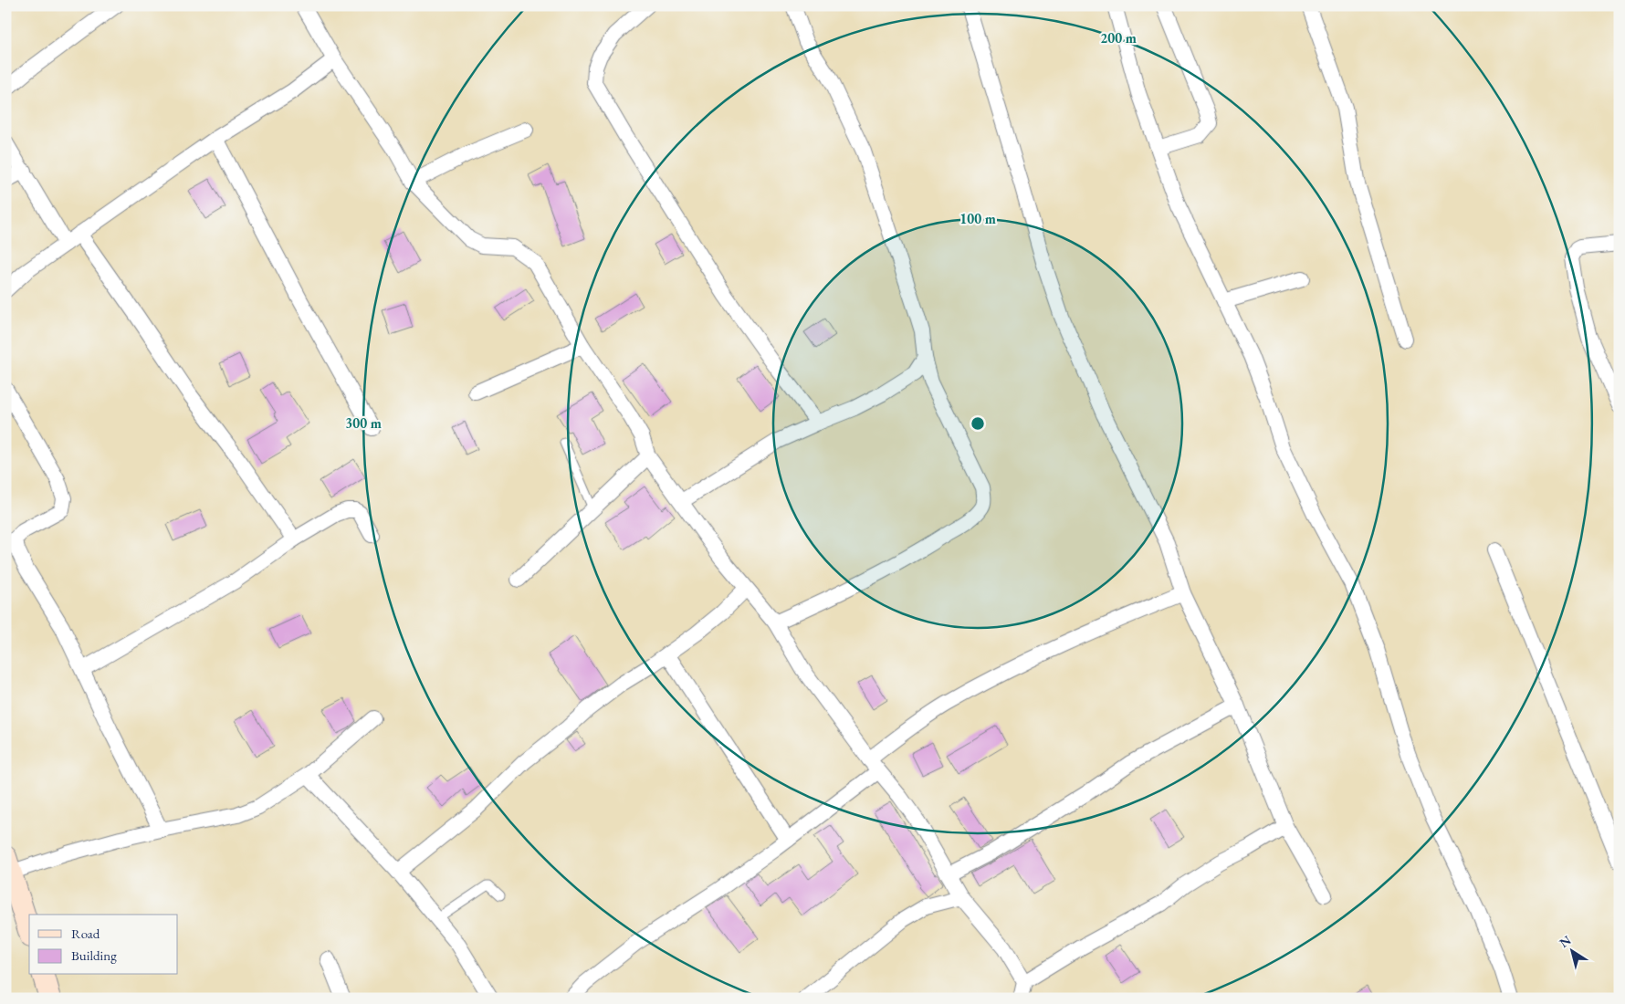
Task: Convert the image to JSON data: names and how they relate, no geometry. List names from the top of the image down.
{
  "legend": ["Road", "Building"],
  "north": "top left",
  "rings": ["200 m", "100 m", "300 m"]
}
